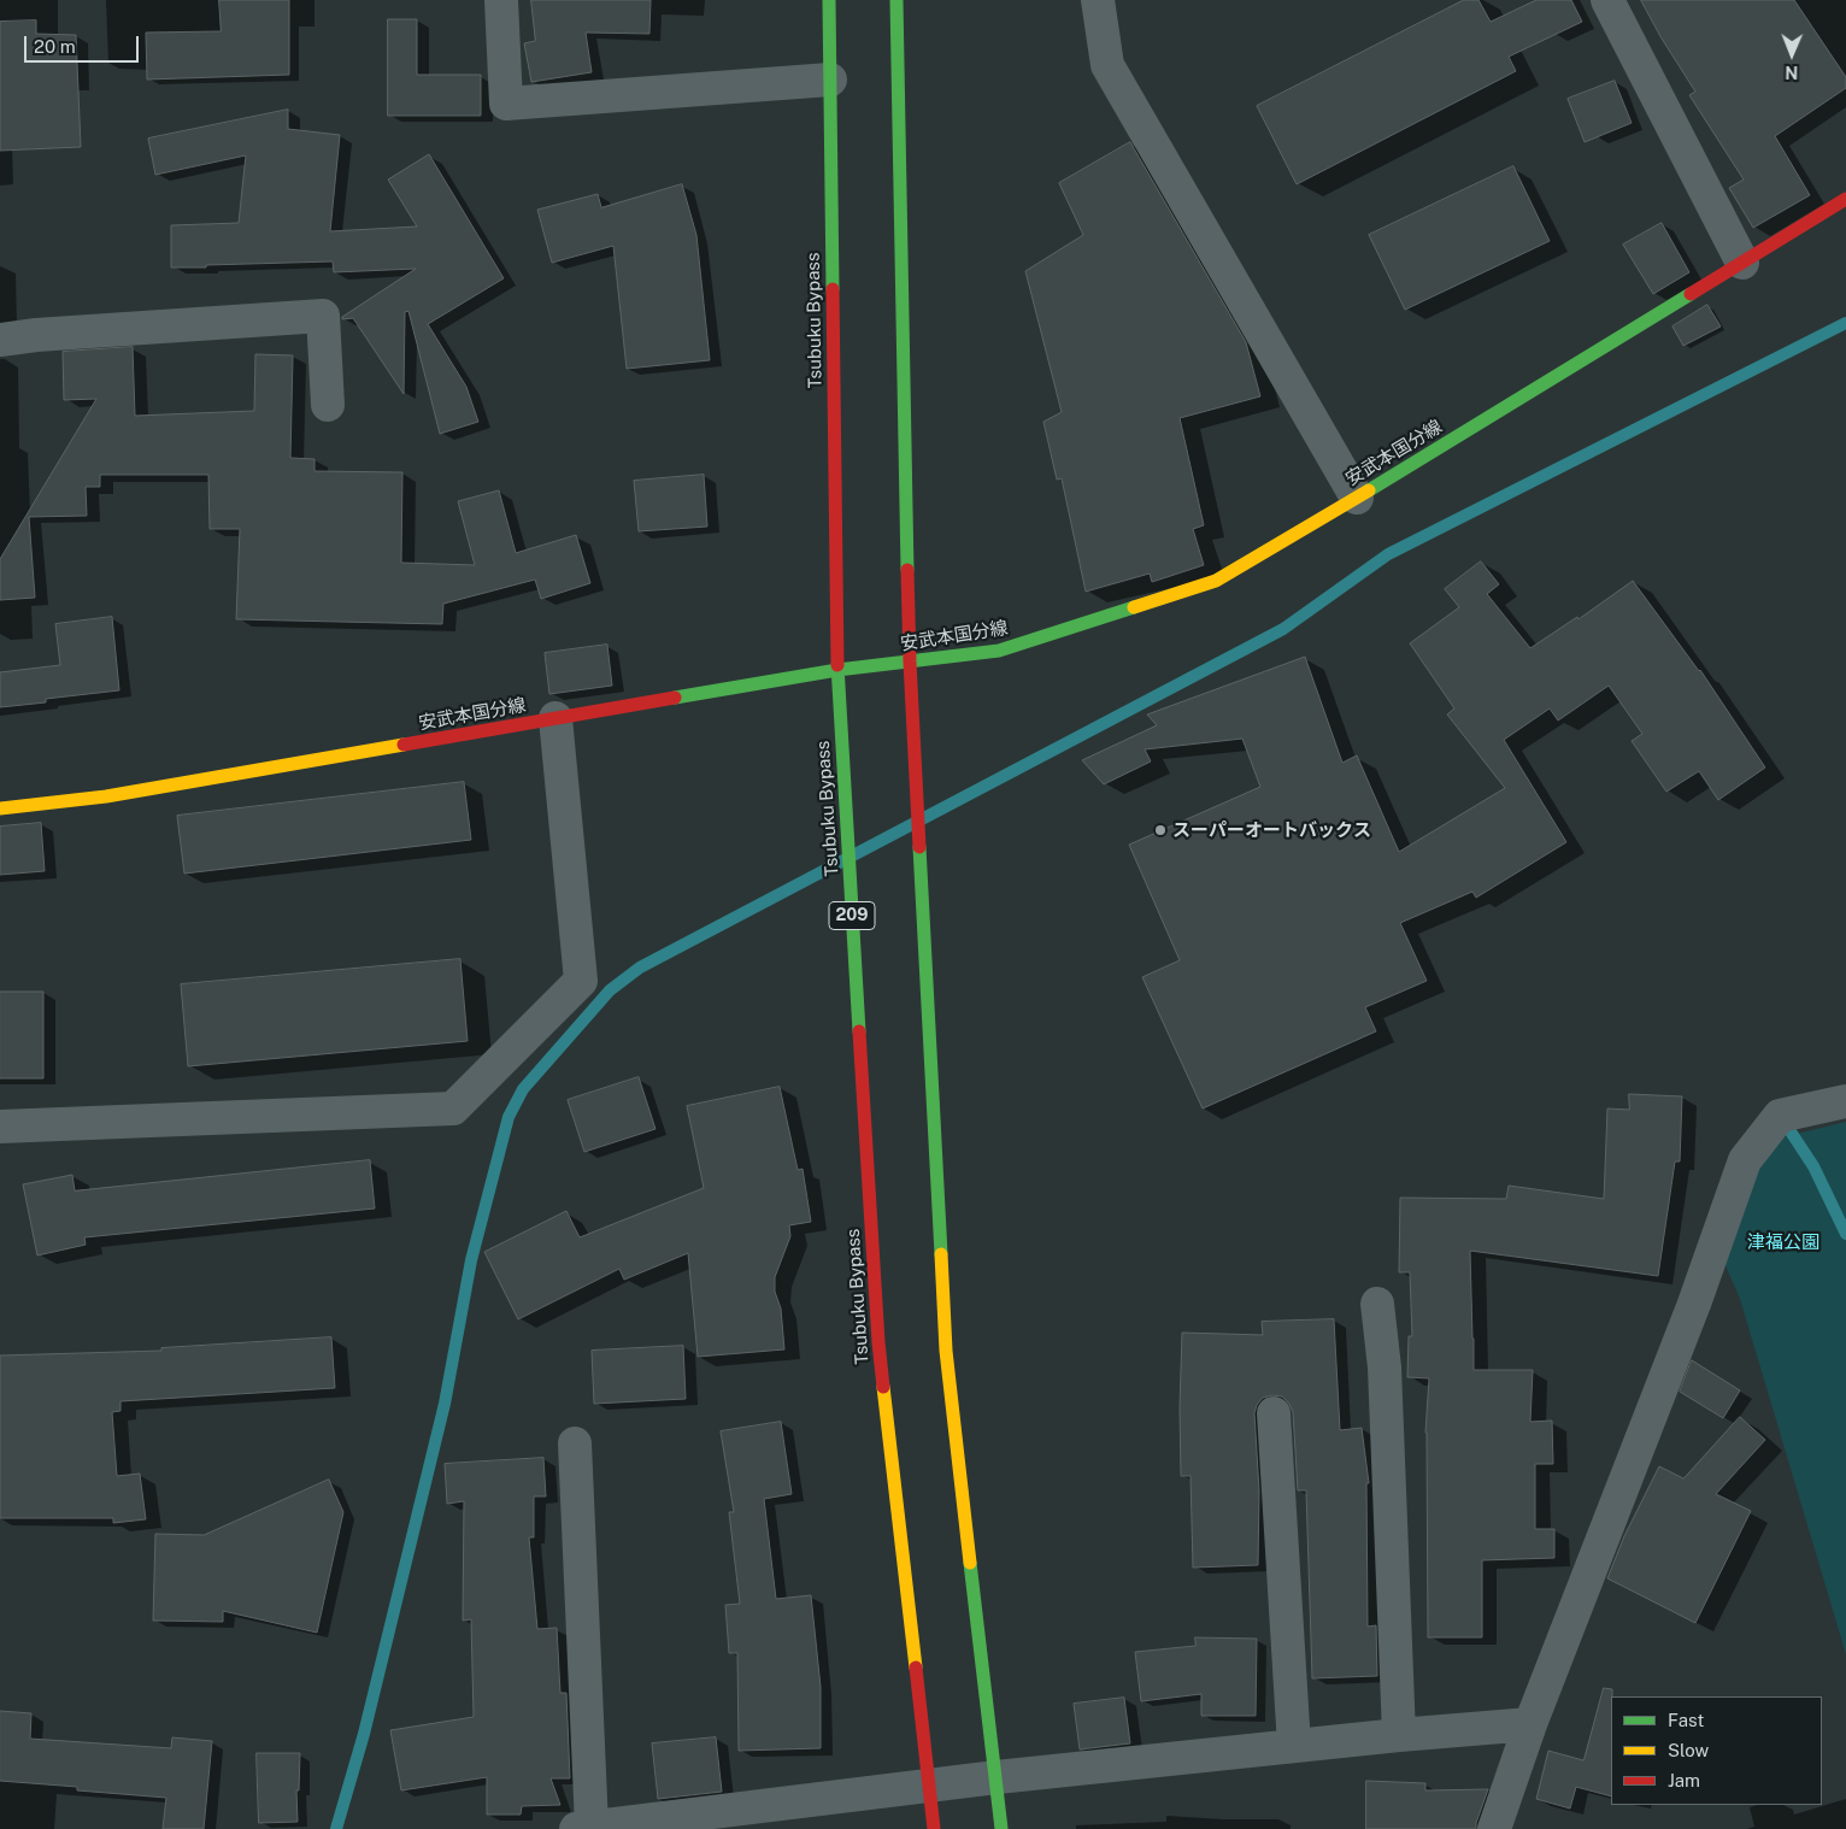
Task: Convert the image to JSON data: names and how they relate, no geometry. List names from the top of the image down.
{
  "streets": {
    "main road": ["Tsubuku Bypass", "安武本国分線", "209"]
  },
  "crossings": [
    ["Tsubuku Bypass", "安武本国分線"]
  ],
  "parks": ["津福公園"],
  "places": ["スーパーオートバックス"],
  "legend": ["Fast", "Slow", "Jam"],
  "scale_bar": "20 m",
  "north": "bottom"
}
